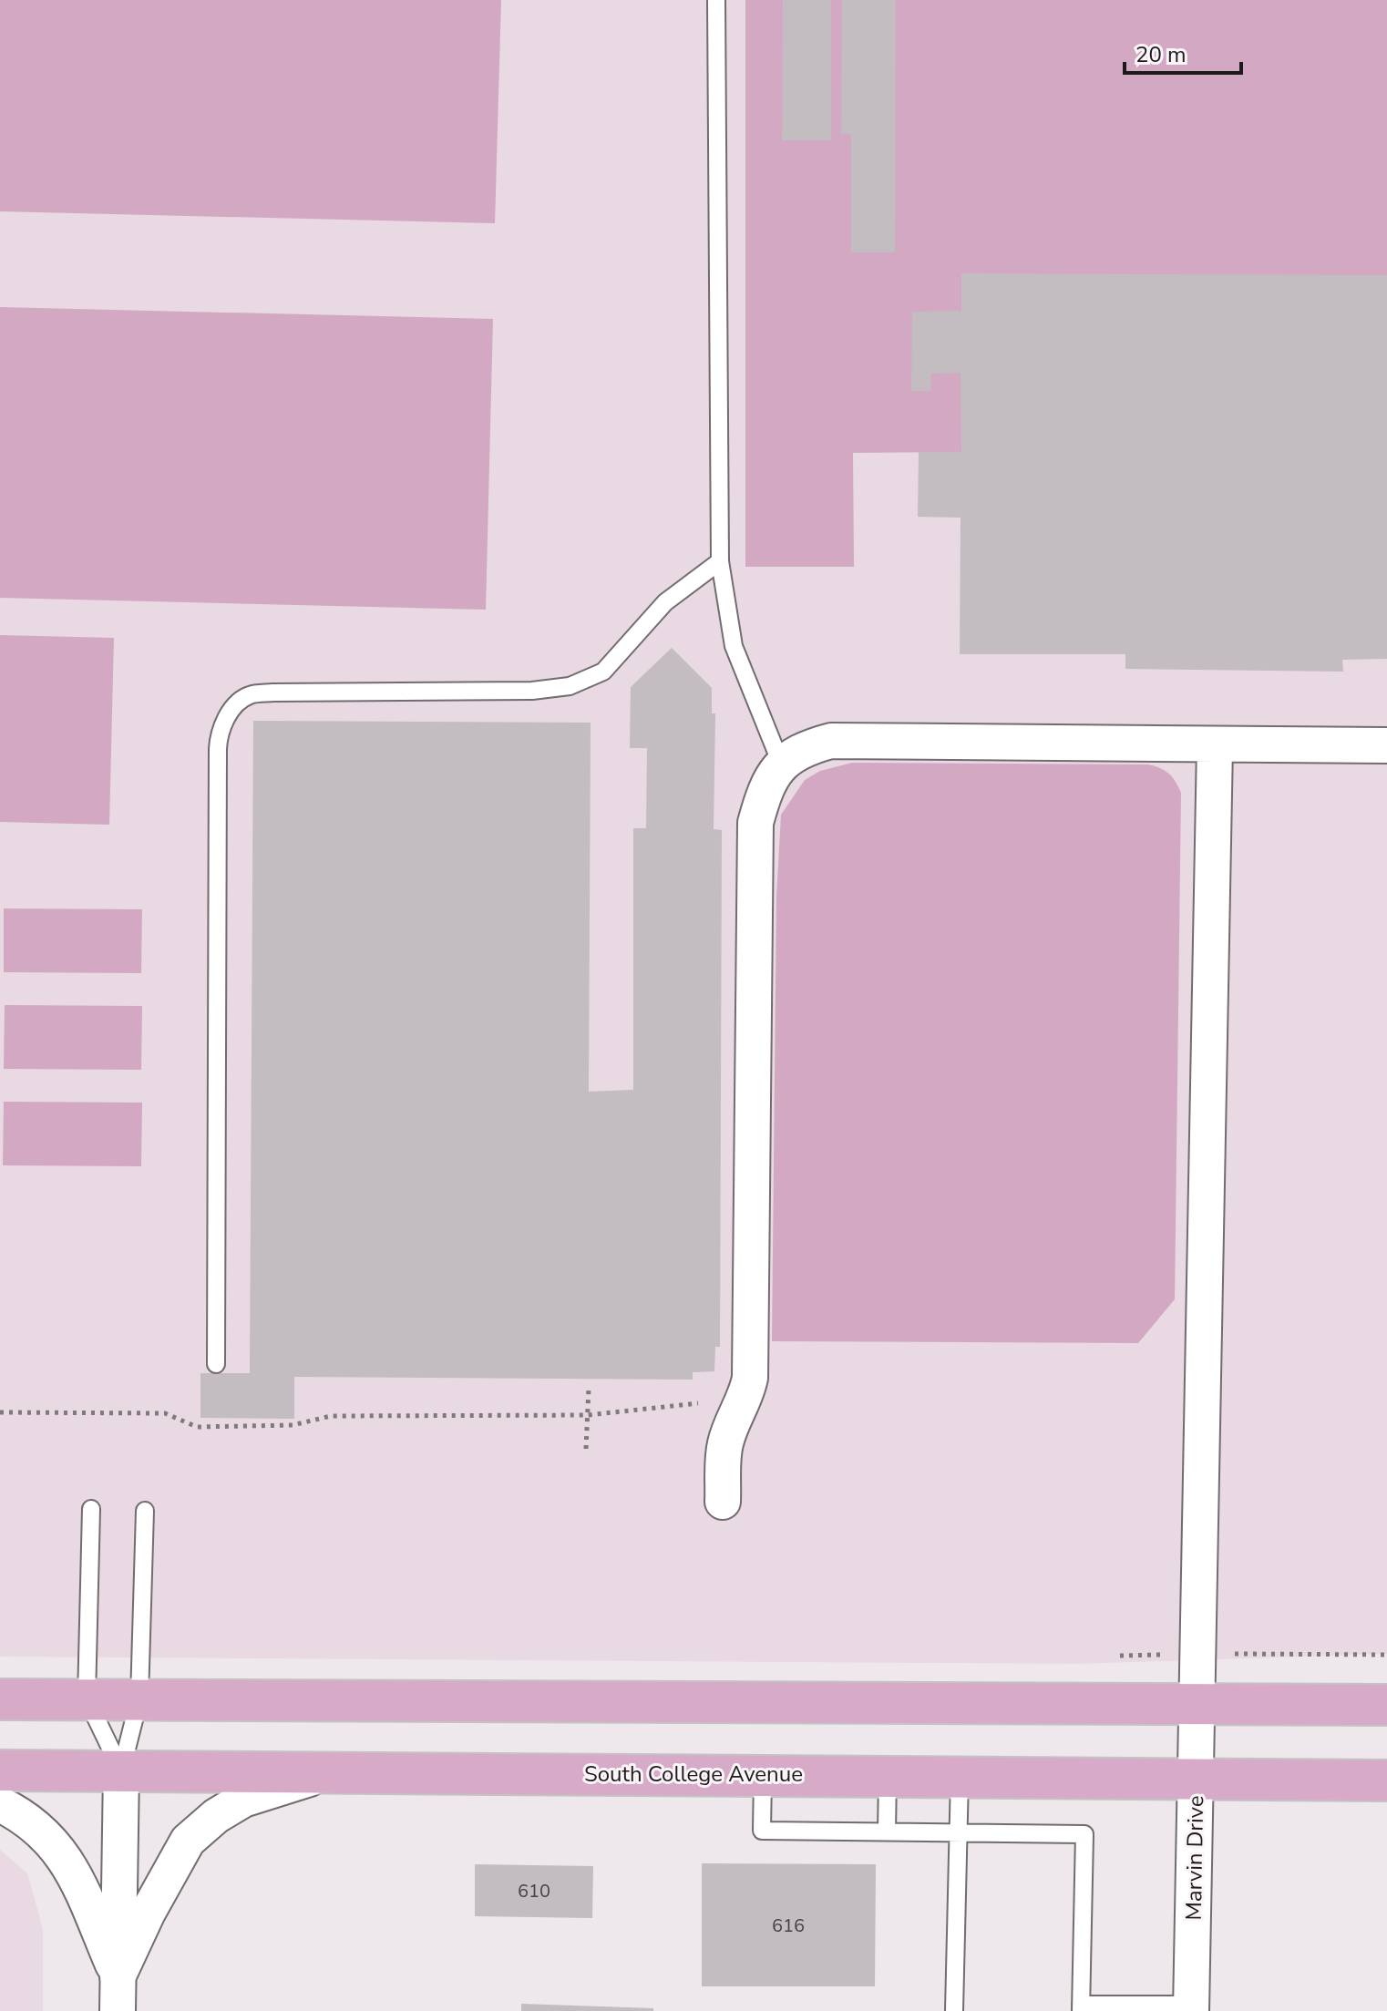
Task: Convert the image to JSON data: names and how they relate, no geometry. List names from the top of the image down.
{
  "streets": {
    "main road": ["South College Avenue"],
    "street": ["Marvin Drive"]
  },
  "crossings": [
    ["South College Avenue", "Marvin Drive"]
  ],
  "house_numbers": ["610", "616"],
  "scale_bar": "20 m"
}
